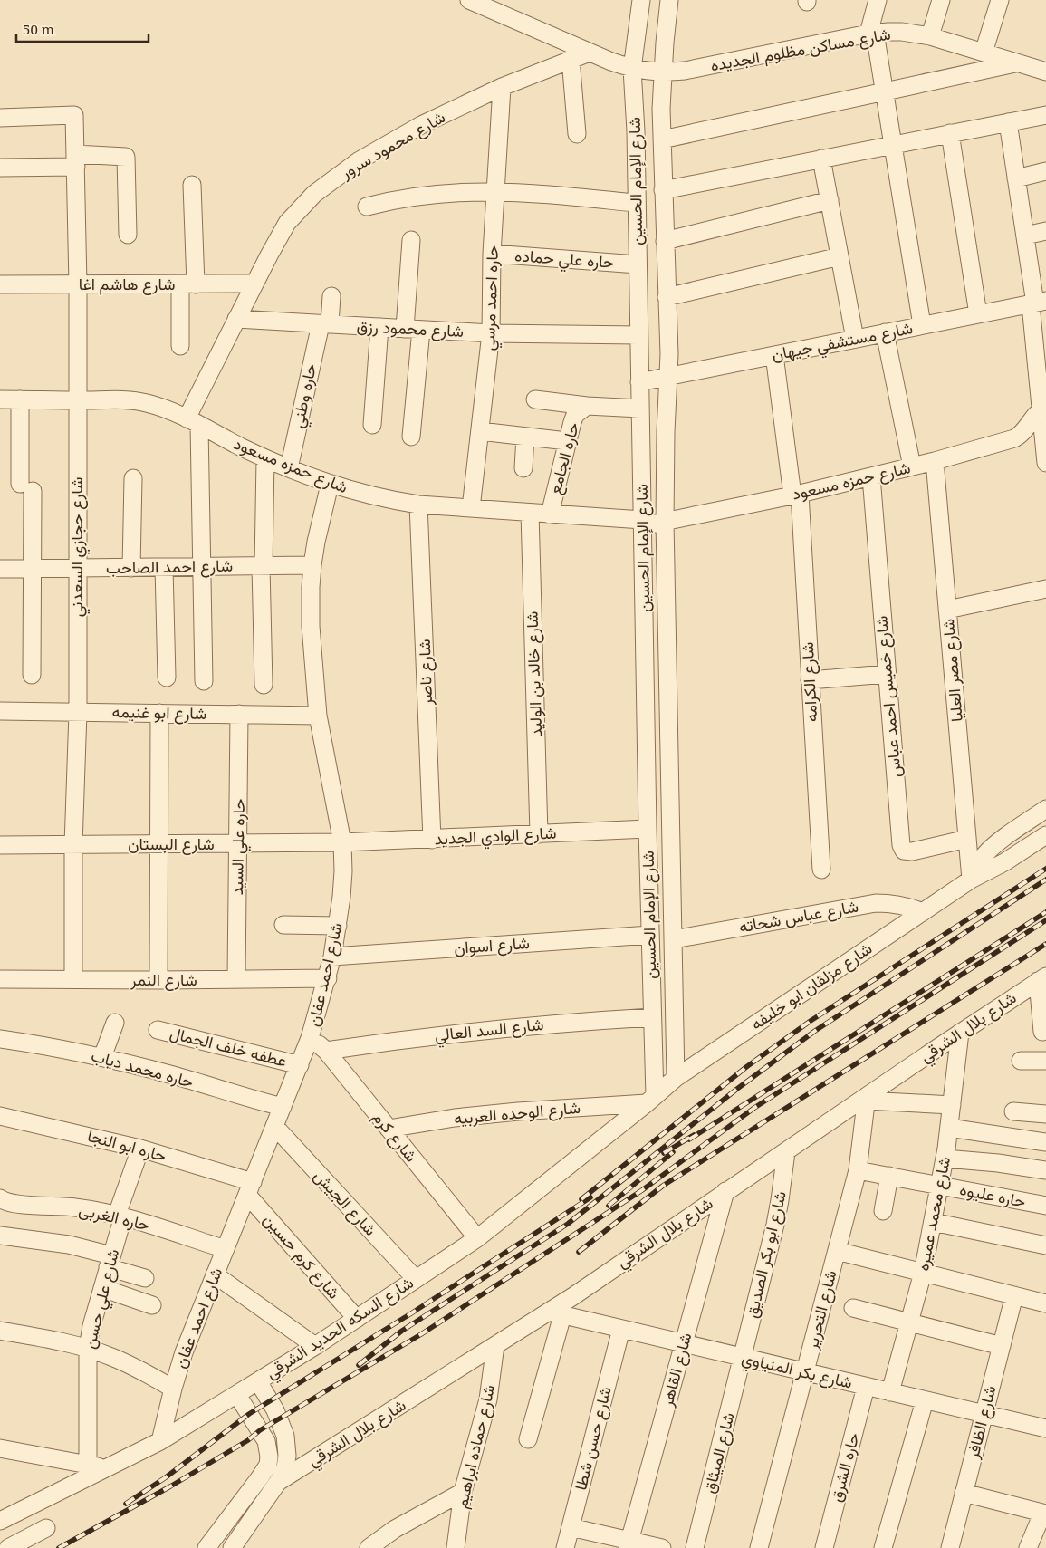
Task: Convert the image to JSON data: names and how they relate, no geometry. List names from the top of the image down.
{
  "streets": {
    "street": [
      "شارع مساكن مظلوم الجديده",
      "شارع محمود سرور",
      "شارع الإمام الحسين",
      "حاره علي حماده",
      "شارع هاشم اغا",
      "حاره احمد مرسي",
      "شارع محمود رزق",
      "شارع مستشفي جيهان",
      "حاره وطني",
      "حاره الجامع",
      "شارع حمزه مسعود",
      "شارع حجازي السعدني",
      "شارع احمد الصاحب",
      "شارع مصر العليا",
      "شارع ناصر",
      "شارع خالد بن الوليد",
      "شارع الكرامه",
      "شارع خميس احمد عباس",
      "شارع ابو غنيمه",
      "شارع الوادي الجديد",
      "شارع البستان",
      "حاره علي السيد",
      "شارع عباس شحاته",
      "شارع اسوان",
      "شارع احمد عفان",
      "شارع النمر",
      "شارع مزلقان ابو خليفه",
      "شارع بلال الشرقي",
      "شارع السد العالي",
      "عطفه خلف الجمال",
      "حاره محمد دياب",
      "شارع الوحده العربيه",
      "شارع كرم",
      "حاره ابو النجا",
      "حاره عليوه",
      "شارع الجيش",
      "شارع محمد عميره",
      "حاره الغربى",
      "شارع ابو بكر الصديق",
      "شارع كرم حسين",
      "شارع علي حسن",
      "شارع التحرير",
      "شارع السكه الحديد الشرقي",
      "شارع القاهر",
      "شارع بكر المنياوي",
      "شارع الظافر",
      "شارع حسن شطا",
      "شارع حماده ابراهيم",
      "شارع الميثاق",
      "حاره الشرق"
    ]
  },
  "crossings": [
    ["شارع مساكن مظلوم الجديده", "شارع محمود سرور"],
    ["شارع مساكن مظلوم الجديده", "شارع الإمام الحسين"],
    ["شارع محمود سرور", "شارع هاشم اغا"],
    ["شارع محمود سرور", "حاره احمد مرسي"],
    ["شارع محمود سرور", "شارع محمود رزق"],
    ["شارع محمود سرور", "شارع حمزه مسعود"],
    ["شارع الإمام الحسين", "حاره علي حماده"],
    ["شارع الإمام الحسين", "شارع محمود رزق"],
    ["شارع الإمام الحسين", "شارع مستشفي جيهان"],
    ["شارع الإمام الحسين", "حاره الجامع"],
    ["شارع الإمام الحسين", "شارع حمزه مسعود"],
    ["شارع الإمام الحسين", "شارع الوادي الجديد"],
    ["شارع الإمام الحسين", "شارع عباس شحاته"],
    ["شارع الإمام الحسين", "شارع اسوان"],
    ["شارع الإمام الحسين", "شارع مزلقان ابو خليفه"],
    ["شارع الإمام الحسين", "شارع السد العالي"],
    ["شارع الإمام الحسين", "شارع الوحده العربيه"],
    ["شارع الإمام الحسين", "شارع السكه الحديد الشرقي"],
    ["حاره علي حماده", "حاره احمد مرسي"],
    ["شارع هاشم اغا", "شارع حجازي السعدني"],
    ["حاره احمد مرسي", "شارع محمود رزق"],
    ["حاره احمد مرسي", "شارع حمزه مسعود"],
    ["شارع محمود رزق", "حاره وطني"],
    ["شارع مستشفي جيهان", "شارع الكرامه"],
    ["حاره وطني", "شارع حمزه مسعود"],
    ["حاره الجامع", "شارع حمزه مسعود"],
    ["شارع حمزه مسعود", "شارع حجازي السعدني"],
    ["شارع حمزه مسعود", "شارع مصر العليا"],
    ["شارع حمزه مسعود", "شارع ناصر"],
    ["شارع حمزه مسعود", "شارع خالد بن الوليد"],
    ["شارع حمزه مسعود", "شارع الكرامه"],
    ["شارع حمزه مسعود", "شارع خميس احمد عباس"],
    ["شارع حمزه مسعود", "شارع احمد عفان"],
    ["شارع حجازي السعدني", "شارع احمد الصاحب"],
    ["شارع حجازي السعدني", "شارع ابو غنيمه"],
    ["شارع حجازي السعدني", "شارع البستان"],
    ["شارع حجازي السعدني", "شارع النمر"],
    ["شارع احمد الصاحب", "شارع احمد عفان"],
    ["شارع مصر العليا", "شارع خميس احمد عباس"],
    ["شارع مصر العليا", "شارع مزلقان ابو خليفه"],
    ["شارع ناصر", "شارع الوادي الجديد"],
    ["شارع خالد بن الوليد", "شارع الوادي الجديد"],
    ["شارع ابو غنيمه", "حاره علي السيد"],
    ["شارع ابو غنيمه", "شارع احمد عفان"],
    ["شارع الوادي الجديد", "شارع البستان"],
    ["شارع الوادي الجديد", "شارع احمد عفان"],
    ["شارع البستان", "حاره علي السيد"],
    ["شارع البستان", "شارع احمد عفان"],
    ["حاره علي السيد", "شارع النمر"],
    ["شارع عباس شحاته", "شارع مزلقان ابو خليفه"],
    ["شارع اسوان", "شارع احمد عفان"],
    ["شارع احمد عفان", "شارع النمر"],
    ["شارع احمد عفان", "عطفه خلف الجمال"],
    ["شارع احمد عفان", "حاره محمد دياب"],
    ["شارع احمد عفان", "شارع كرم"],
    ["شارع احمد عفان", "حاره ابو النجا"],
    ["شارع احمد عفان", "شارع الجيش"],
    ["شارع احمد عفان", "حاره الغربى"],
    ["شارع احمد عفان", "شارع كرم حسين"],
    ["شارع احمد عفان", "شارع السكه الحديد الشرقي"],
    ["شارع مزلقان ابو خليفه", "شارع الوحده العربيه"],
    ["شارع مزلقان ابو خليفه", "شارع السكه الحديد الشرقي"],
    ["شارع بلال الشرقي", "شارع محمد عميره"],
    ["شارع بلال الشرقي", "شارع ابو بكر الصديق"],
    ["شارع بلال الشرقي", "شارع التحرير"],
    ["شارع بلال الشرقي", "شارع القاهر"],
    ["شارع بلال الشرقي", "شارع بكر المنياوي"],
    ["شارع بلال الشرقي", "شارع حماده ابراهيم"],
    ["شارع السد العالي", "شارع كرم"],
    ["شارع الوحده العربيه", "شارع كرم"],
    ["شارع الوحده العربيه", "شارع السكه الحديد الشرقي"],
    ["شارع كرم", "شارع السكه الحديد الشرقي"],
    ["حاره ابو النجا", "شارع كرم حسين"],
    ["حاره ابو النجا", "شارع علي حسن"],
    ["حاره عليوه", "شارع محمد عميره"],
    ["حاره عليوه", "شارع التحرير"],
    ["شارع الجيش", "شارع السكه الحديد الشرقي"],
    ["شارع محمد عميره", "شارع بكر المنياوي"],
    ["حاره الغربى", "شارع علي حسن"],
    ["شارع ابو بكر الصديق", "شارع بكر المنياوي"],
    ["شارع ابو بكر الصديق", "شارع الميثاق"],
    ["شارع كرم حسين", "شارع السكه الحديد الشرقي"],
    ["شارع التحرير", "شارع بكر المنياوي"],
    ["شارع القاهر", "شارع بكر المنياوي"],
    ["شارع بكر المنياوي", "شارع الظافر"],
    ["شارع بكر المنياوي", "شارع حسن شطا"],
    ["شارع بكر المنياوي", "شارع الميثاق"],
    ["شارع بكر المنياوي", "حاره الشرق"]
  ],
  "scale_bar": "50 m"
}
